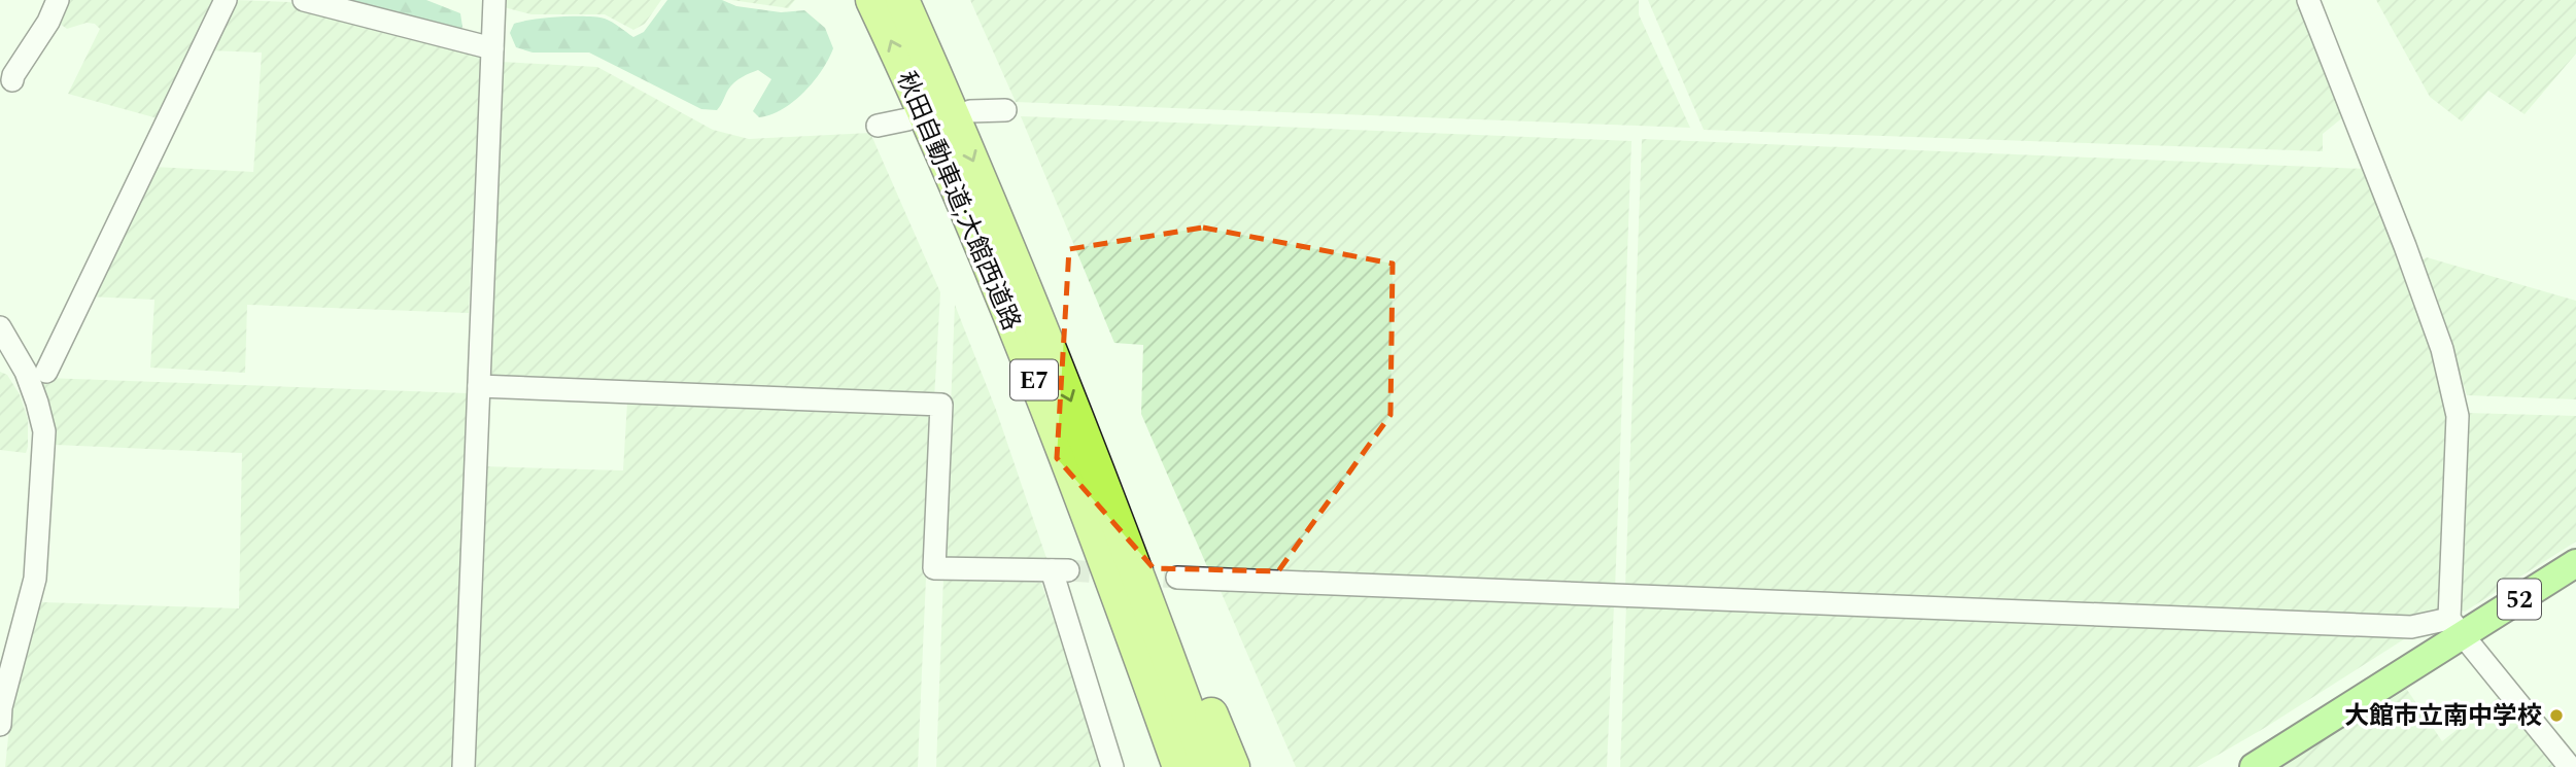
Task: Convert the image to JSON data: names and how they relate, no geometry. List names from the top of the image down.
{
  "streets": {
    "highway": ["秋田自動車道;大館西道路", "E7"],
    "main road": ["52"]
  },
  "places": ["大館市立南中学校"]
}
